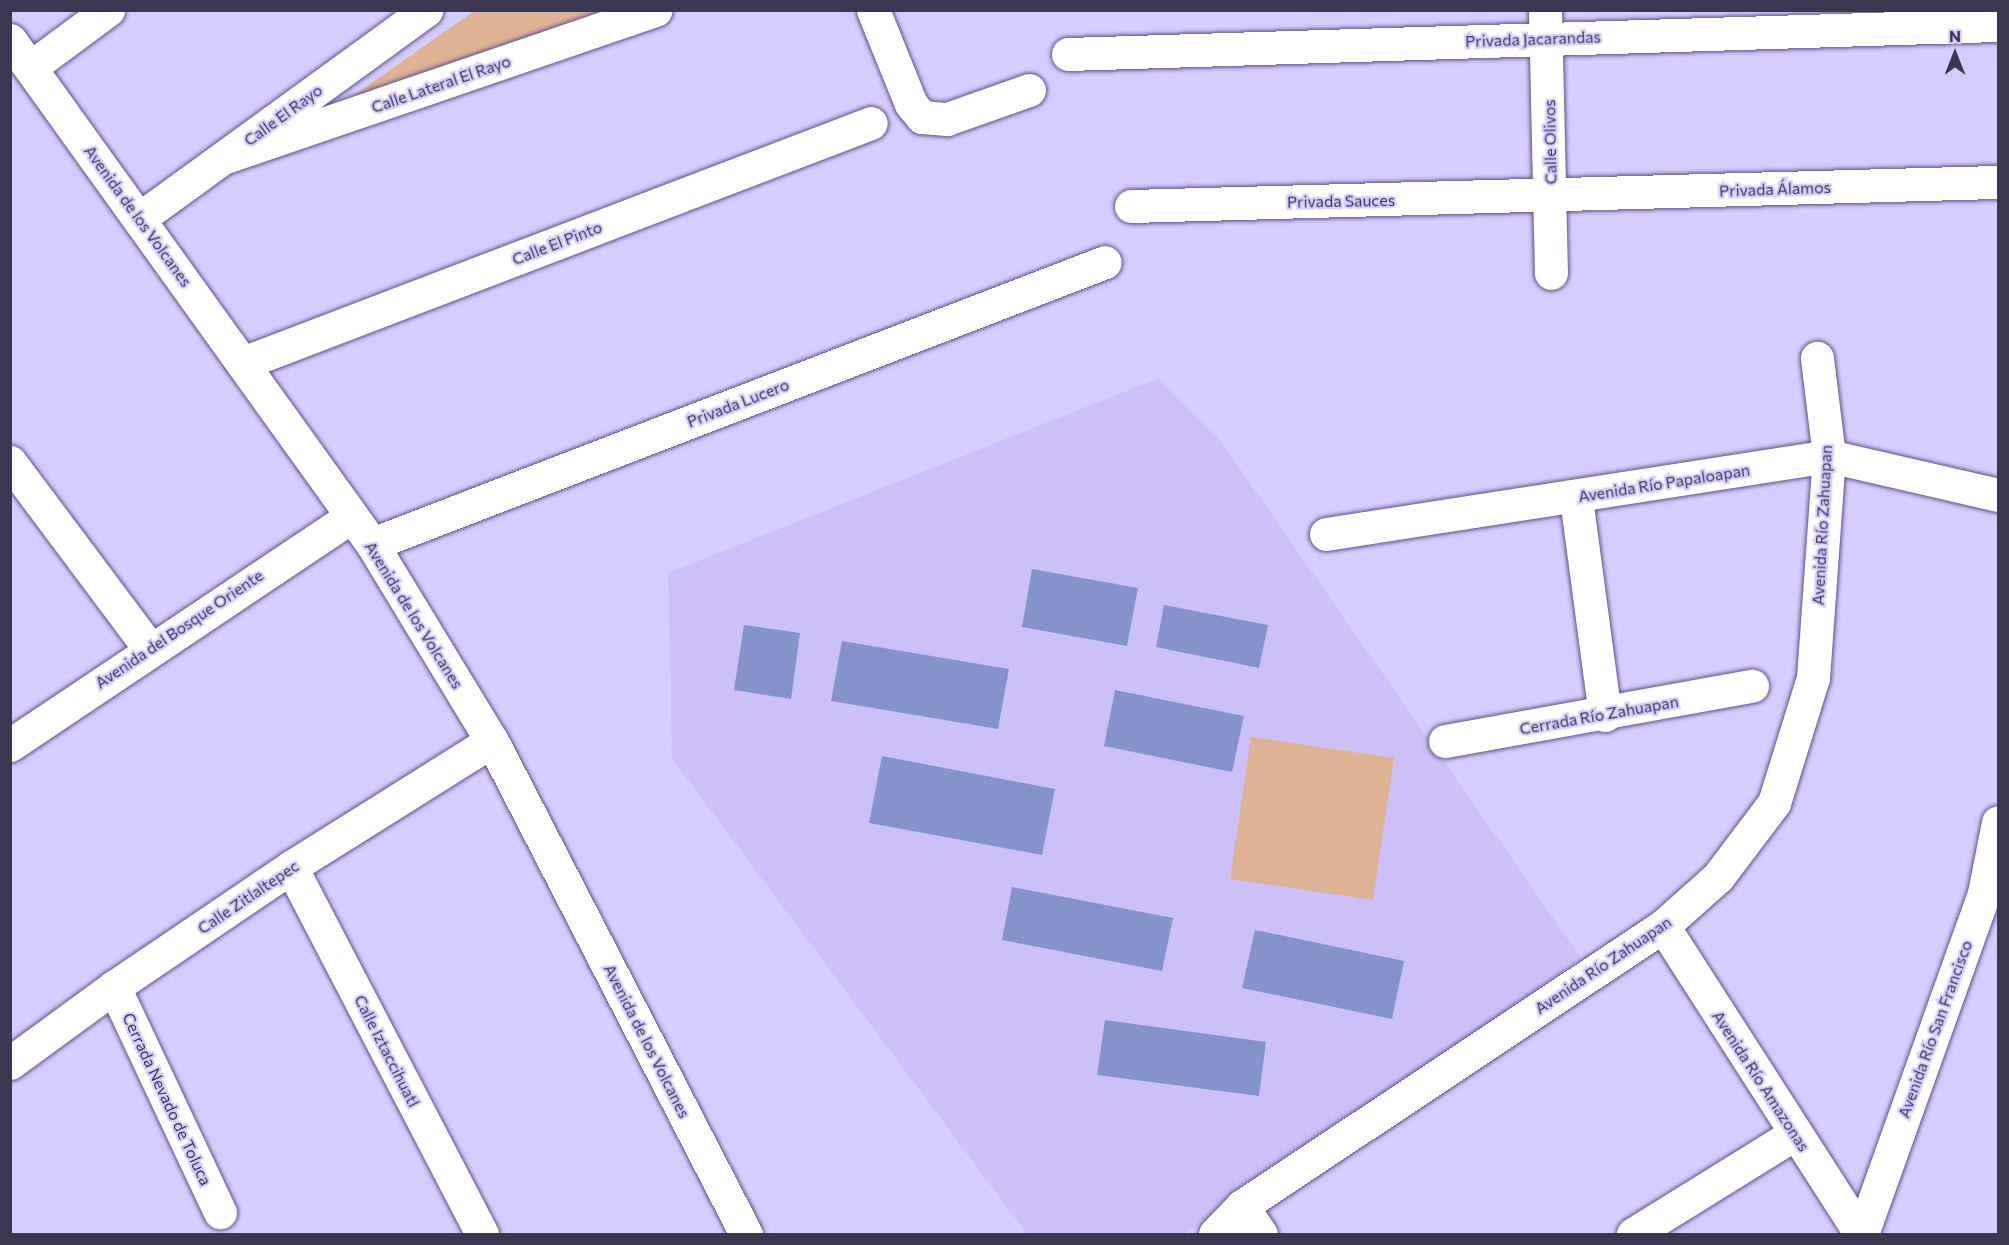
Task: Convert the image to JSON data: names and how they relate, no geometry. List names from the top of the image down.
{
  "streets": {
    "street": [
      "Privada Jacarandas",
      "Calle Lateral El Rayo",
      "Calle El Rayo",
      "Calle Olivos",
      "Privada Álamos",
      "Privada Sauces",
      "Avenida de los Volcanes",
      "Calle El Pinto",
      "Privada Lucero",
      "Avenida Río Papaloapan",
      "Avenida Río Zahuapan",
      "Avenida del Bosque Oriente",
      "Cerrada Río Zahuapan",
      "Calle Zitlaltepec",
      "Avenida Río San Francisco",
      "Calle Iztaccihuatl",
      "Avenida Río Amazonas",
      "Cerrada Nevado de Toluca"
    ]
  },
  "crossings": [
    ["Privada Jacarandas", "Calle Olivos"],
    ["Calle Lateral El Rayo", "Calle El Rayo"],
    ["Calle El Rayo", "Avenida de los Volcanes"],
    ["Calle Olivos", "Privada Álamos"],
    ["Calle Olivos", "Privada Sauces"],
    ["Privada Álamos", "Privada Sauces"],
    ["Avenida de los Volcanes", "Calle El Pinto"],
    ["Avenida de los Volcanes", "Privada Lucero"],
    ["Avenida de los Volcanes", "Avenida del Bosque Oriente"],
    ["Avenida de los Volcanes", "Calle Zitlaltepec"],
    ["Avenida Río Papaloapan", "Avenida Río Zahuapan"],
    ["Avenida Río Zahuapan", "Avenida Río Amazonas"],
    ["Calle Zitlaltepec", "Calle Iztaccihuatl"],
    ["Calle Zitlaltepec", "Cerrada Nevado de Toluca"],
    ["Avenida Río San Francisco", "Avenida Río Amazonas"]
  ],
  "north": "top"
}
